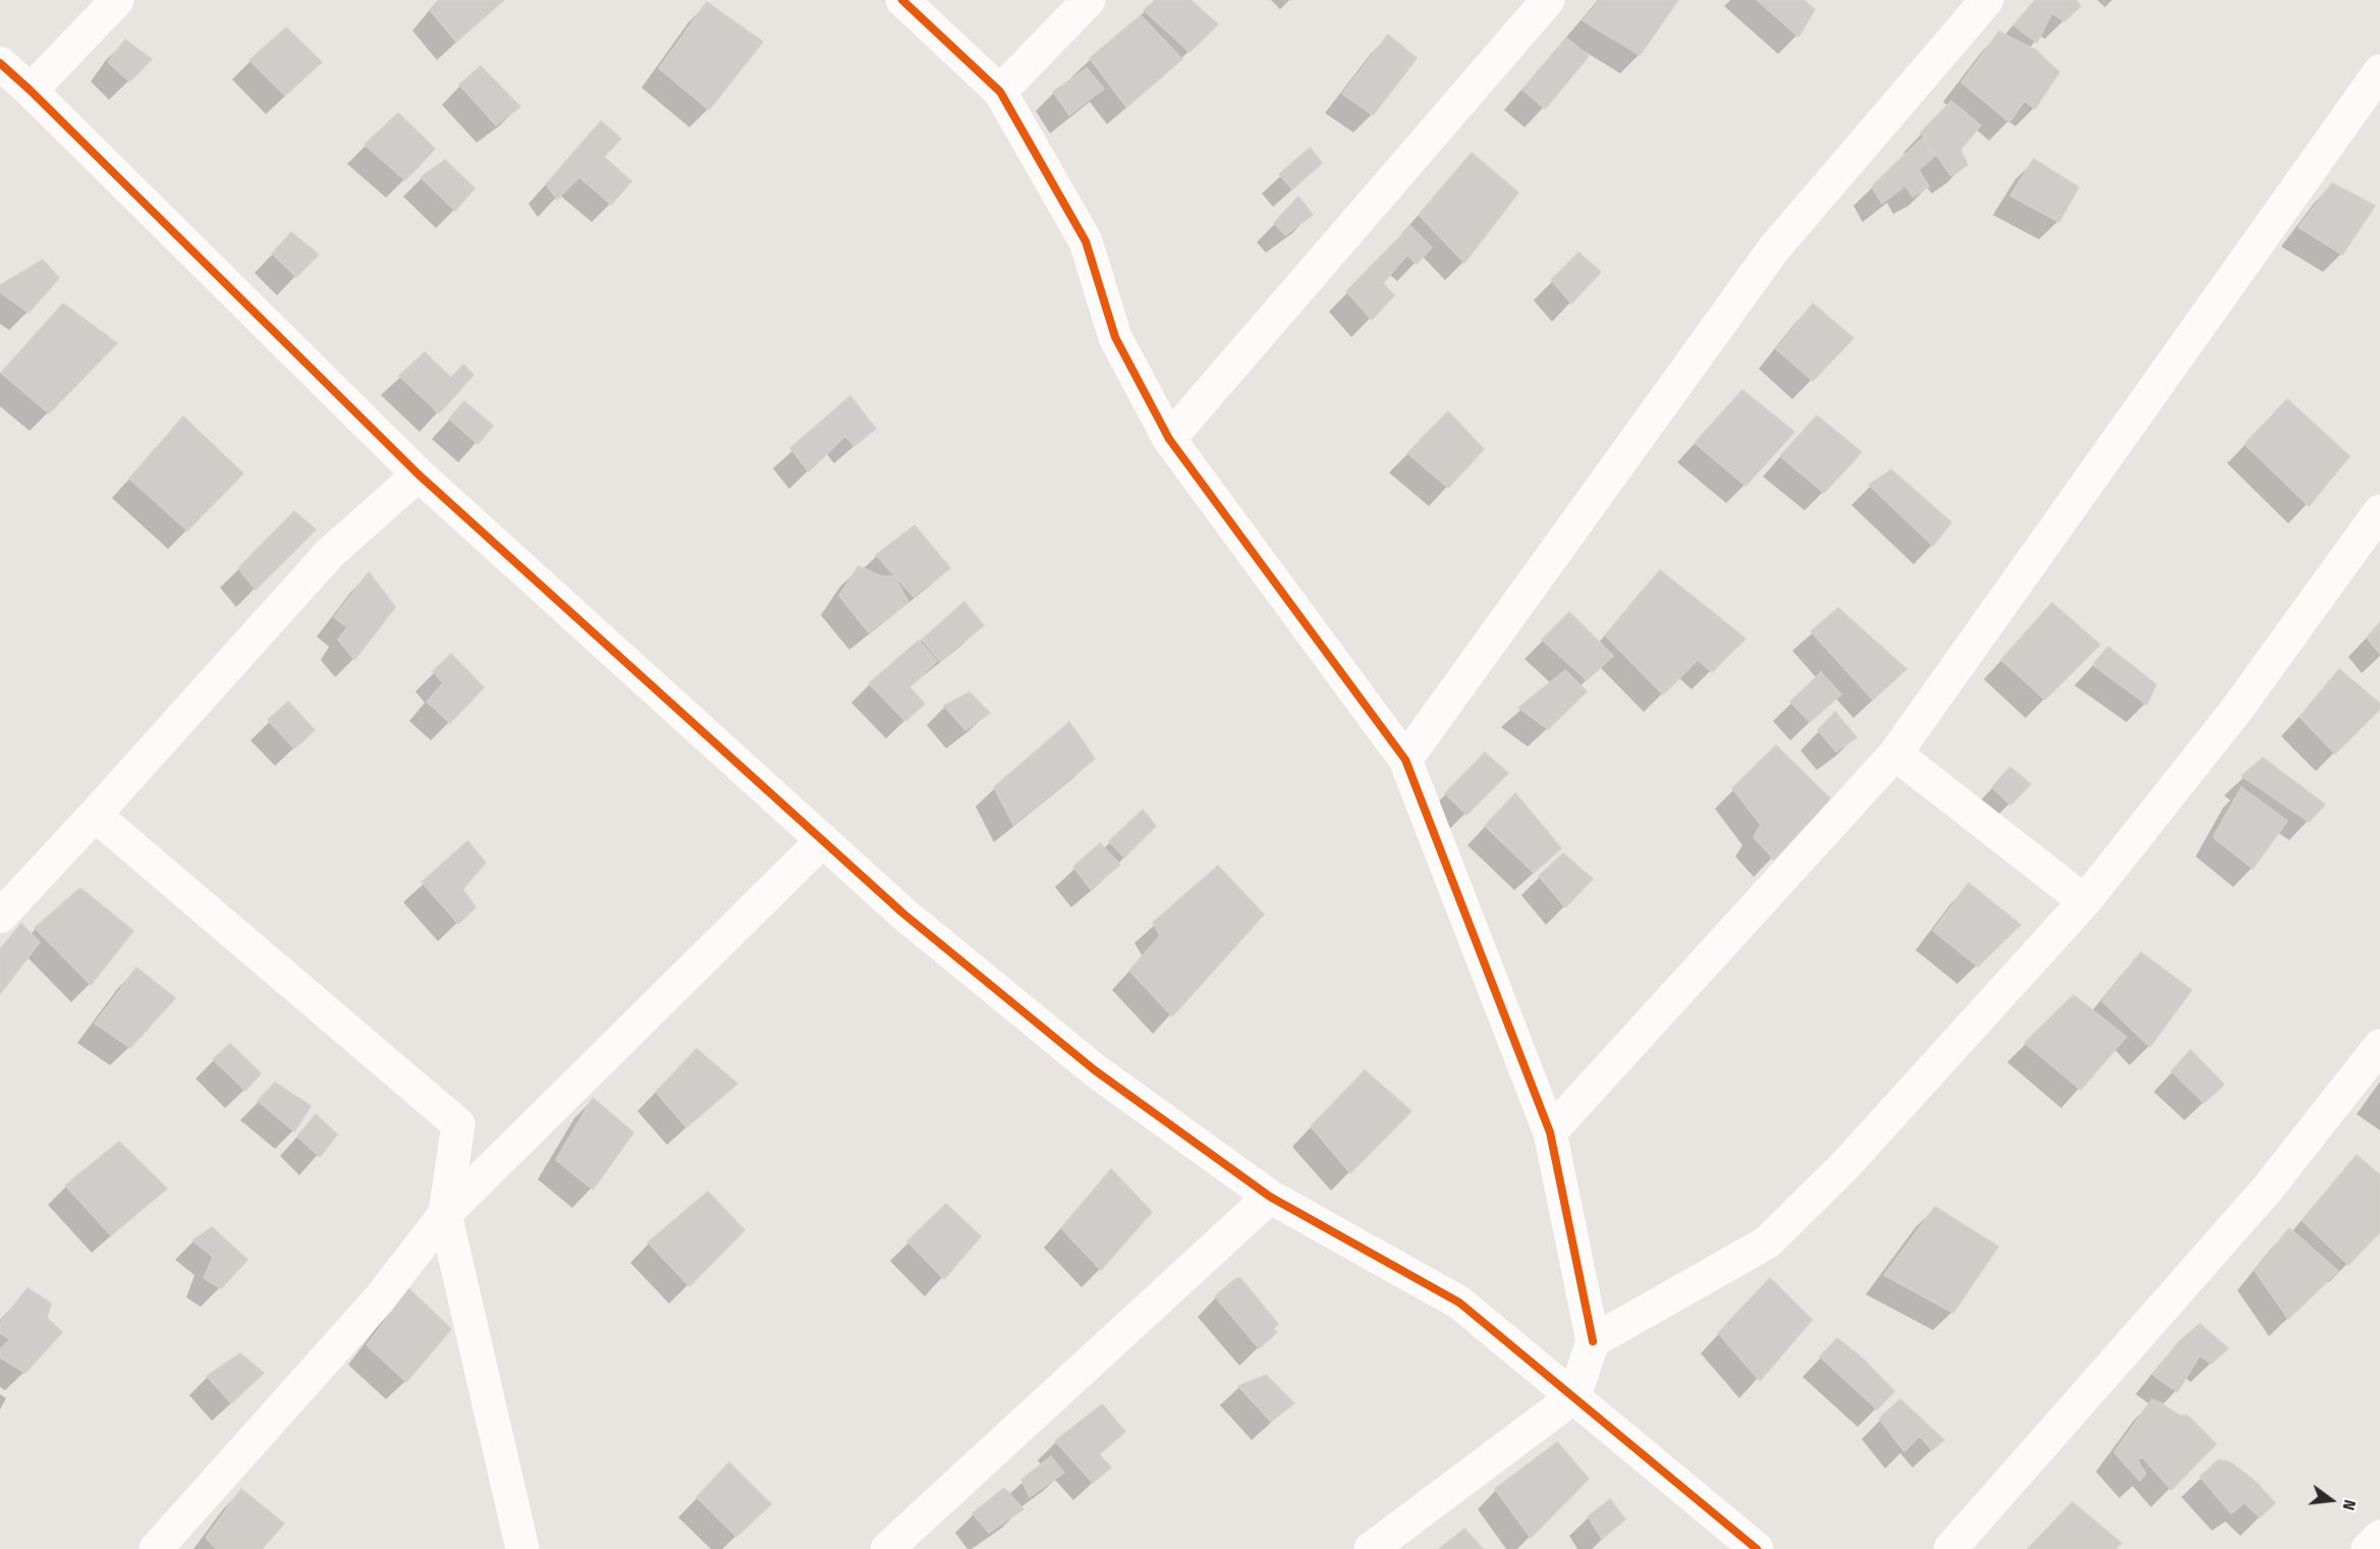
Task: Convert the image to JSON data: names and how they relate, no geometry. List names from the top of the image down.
{
  "north": "right"
}
